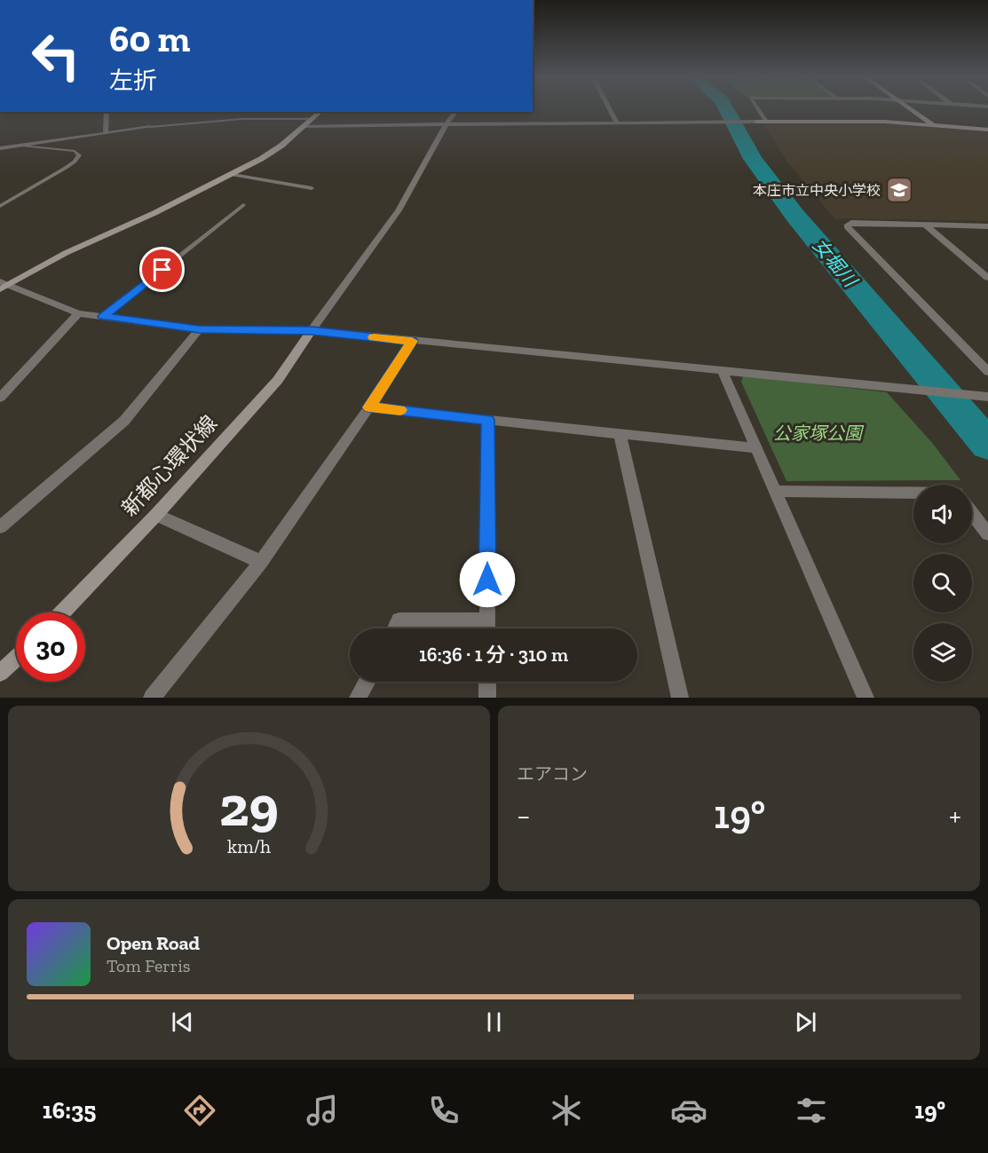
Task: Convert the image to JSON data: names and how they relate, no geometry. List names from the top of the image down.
{
  "streets": {
    "street": ["新都心環状線"]
  },
  "water": ["女堀川"],
  "parks": ["公家塚公園"],
  "places": {
    "school or university": ["本庄市立中央小学校"]
  },
  "page": {
    "turn": ["60 m", "左折"],
    "limit": "30",
    "trip": "16:36 · 1 分 · 310 m",
    "tile": "エアコン",
    "heat": ["−", "19°", "+"],
    "song": ["Open Road", "Tom Ferris"],
    "tabs": ["16:35", "19°"],
    "gauge": ["29", "km/h"]
  }
}
